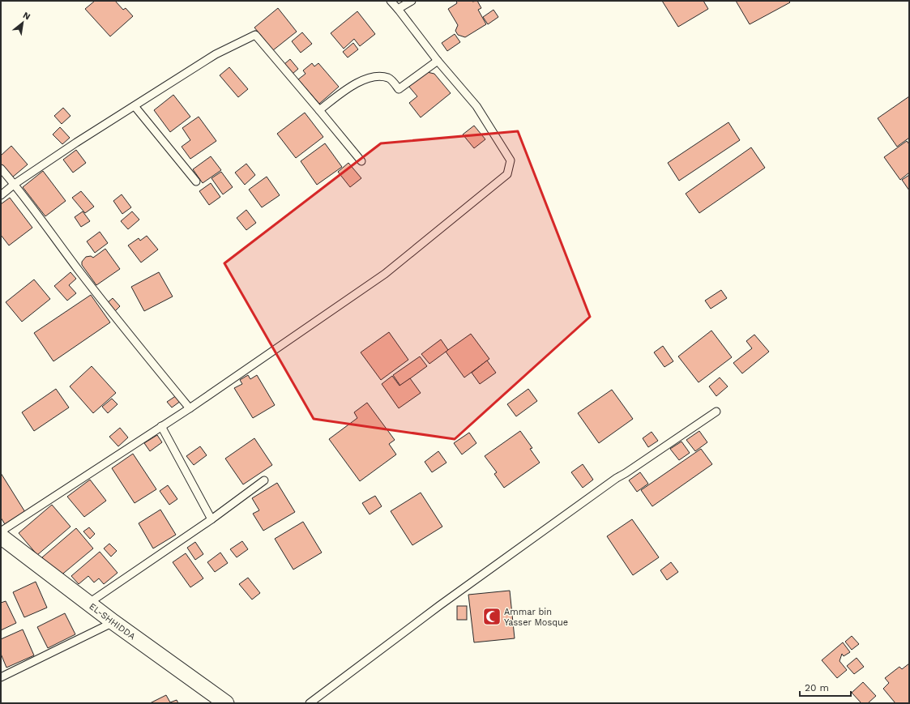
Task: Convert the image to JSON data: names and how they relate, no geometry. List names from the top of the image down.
{
  "streets": {
    "street": ["EL-SHHIDDA"]
  },
  "places": {
    "mosque": ["Ammar bin Yasser Mosque"]
  },
  "scale_bar": "20 m",
  "north": "top right"
}
